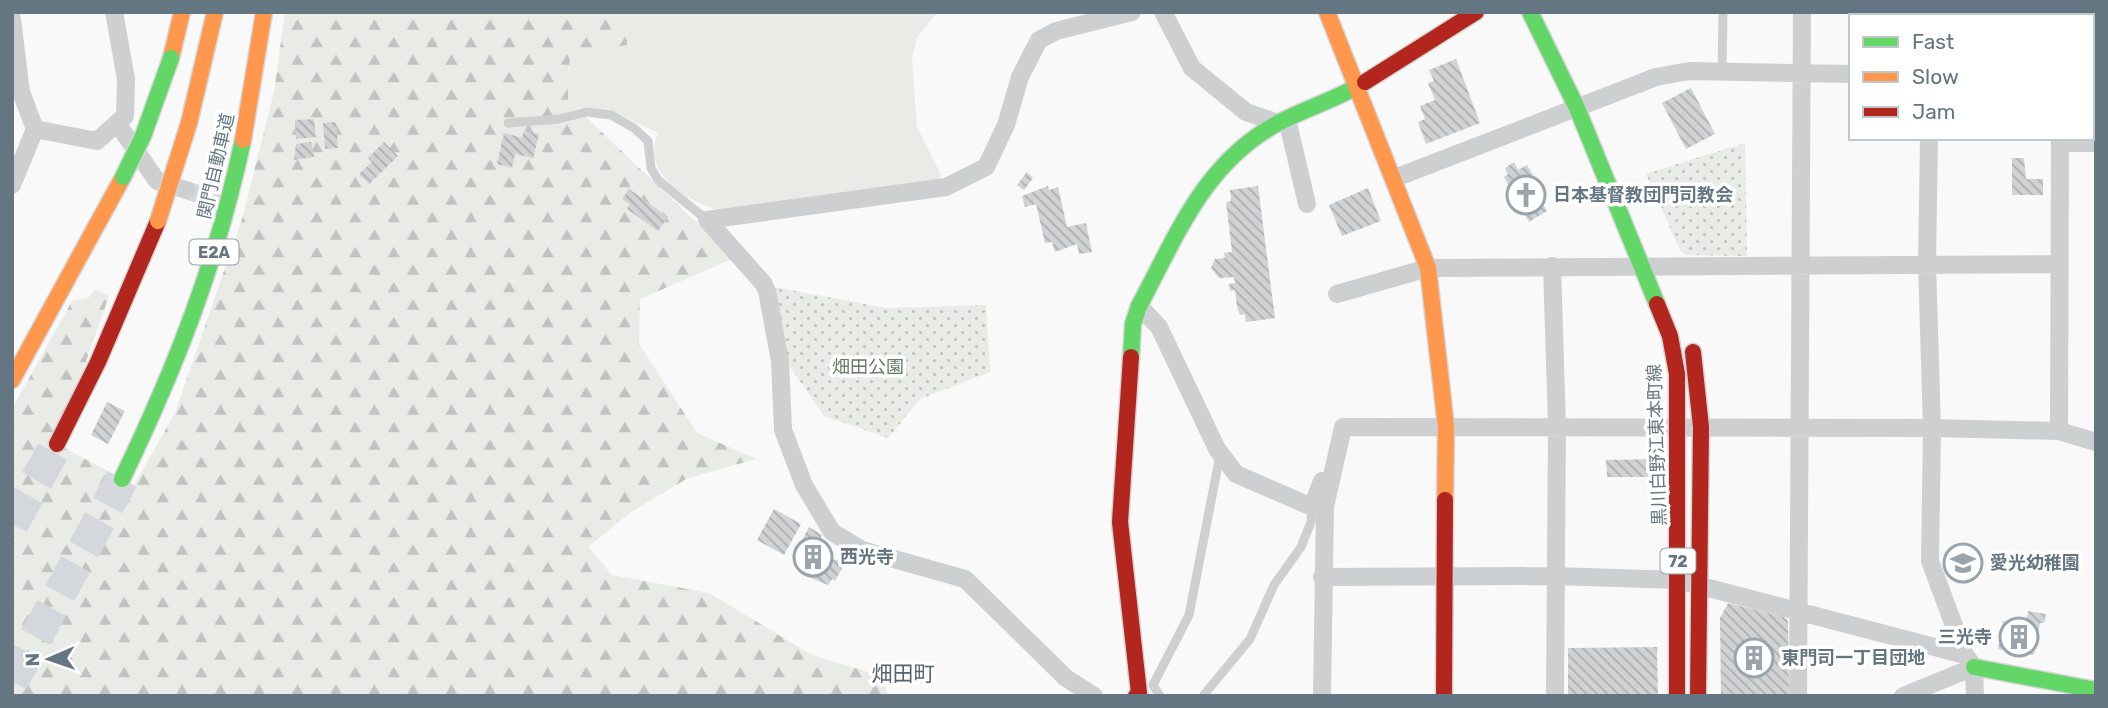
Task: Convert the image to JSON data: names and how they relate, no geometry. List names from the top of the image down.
{
  "streets": {
    "main road": [
      "関門自動車道",
      "E2A",
      "黒川白野江東本町線",
      "72"
    ]
  },
  "districts": ["畑田町"],
  "parks": ["畑田公園"],
  "places": {
    "church": ["日本基督教団門司教会"],
    "building": ["西光寺", "三光寺", "東門司一丁目団地"],
    "school or university": ["愛光幼稚園"]
  },
  "legend": ["Fast", "Slow", "Jam"],
  "north": "left"
}
